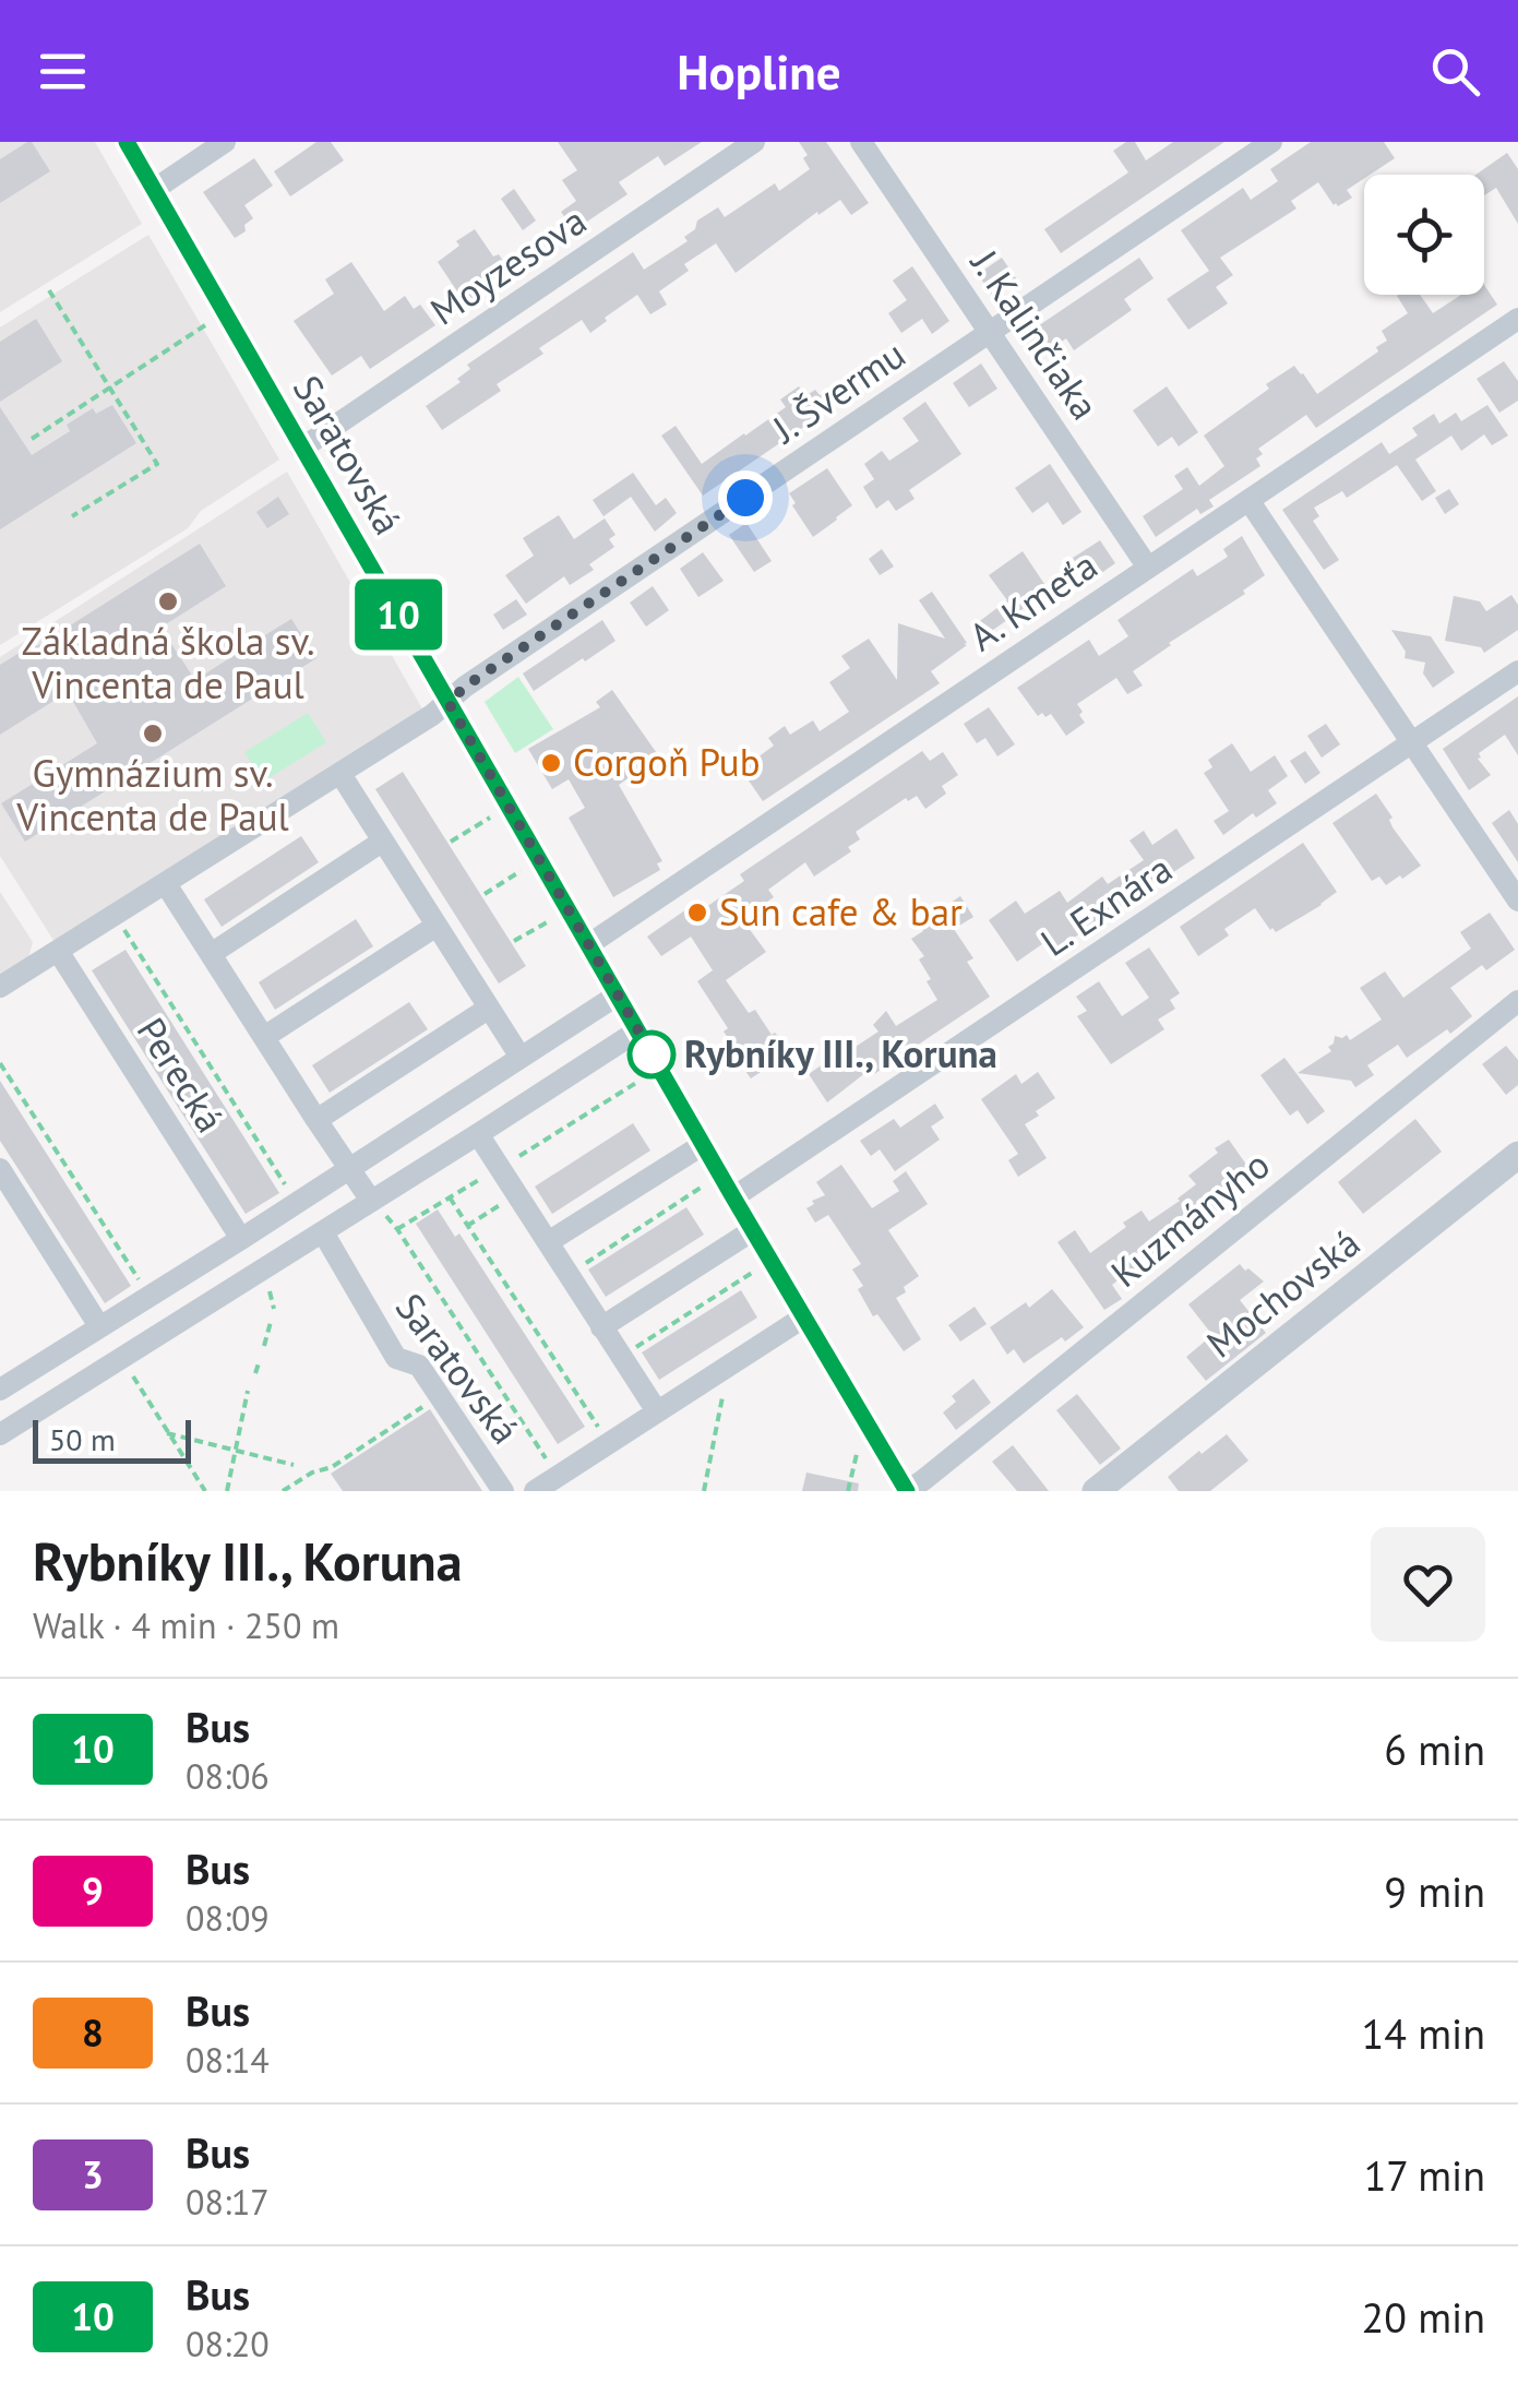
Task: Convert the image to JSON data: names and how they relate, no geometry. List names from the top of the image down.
{
  "streets": {
    "street": [
      "Moyzesova",
      "J. Kalinčiaka",
      "J. Švermu",
      "Saratovská",
      "A. Kmeťa",
      "L. Exnára",
      "Perecká",
      "Kuzmányho",
      "Mochovská"
    ]
  },
  "crossings": [
    ["Moyzesova", "Saratovská"],
    ["J. Kalinčiaka", "J. Švermu"],
    ["J. Kalinčiaka", "A. Kmeťa"],
    ["J. Švermu", "Saratovská"],
    ["Saratovská", "A. Kmeťa"],
    ["Saratovská", "L. Exnára"],
    ["Saratovská", "Kuzmányho"]
  ],
  "places": [
    "Základná škola sv. Vincenta de Paul",
    "Gymnázium sv. Vincenta de Paul",
    "Corgoň Pub",
    "Sun cafe & bar",
    "Rybníky III., Koruna"
  ],
  "lines": ["bus line 10"],
  "scale_bar": "50 m",
  "page": {
    "header": "Hopline",
    "on_map": "10",
    "scale": "50 m",
    "heading": ["Rybníky III., Koruna", "Walk · 4 min · 250 m"],
    "list": [
      {
        "mark": "10",
        "name": "Bus",
        "note": "08:06",
        "value": "6 min"
      },
      {
        "mark": "9",
        "name": "Bus",
        "note": "08:09",
        "value": "9 min"
      },
      {
        "mark": "8",
        "name": "Bus",
        "note": "08:14",
        "value": "14 min"
      },
      {
        "mark": "3",
        "name": "Bus",
        "note": "08:17",
        "value": "17 min"
      },
      {
        "mark": "10",
        "name": "Bus",
        "note": "08:20",
        "value": "20 min"
      }
    ]
  }
}
